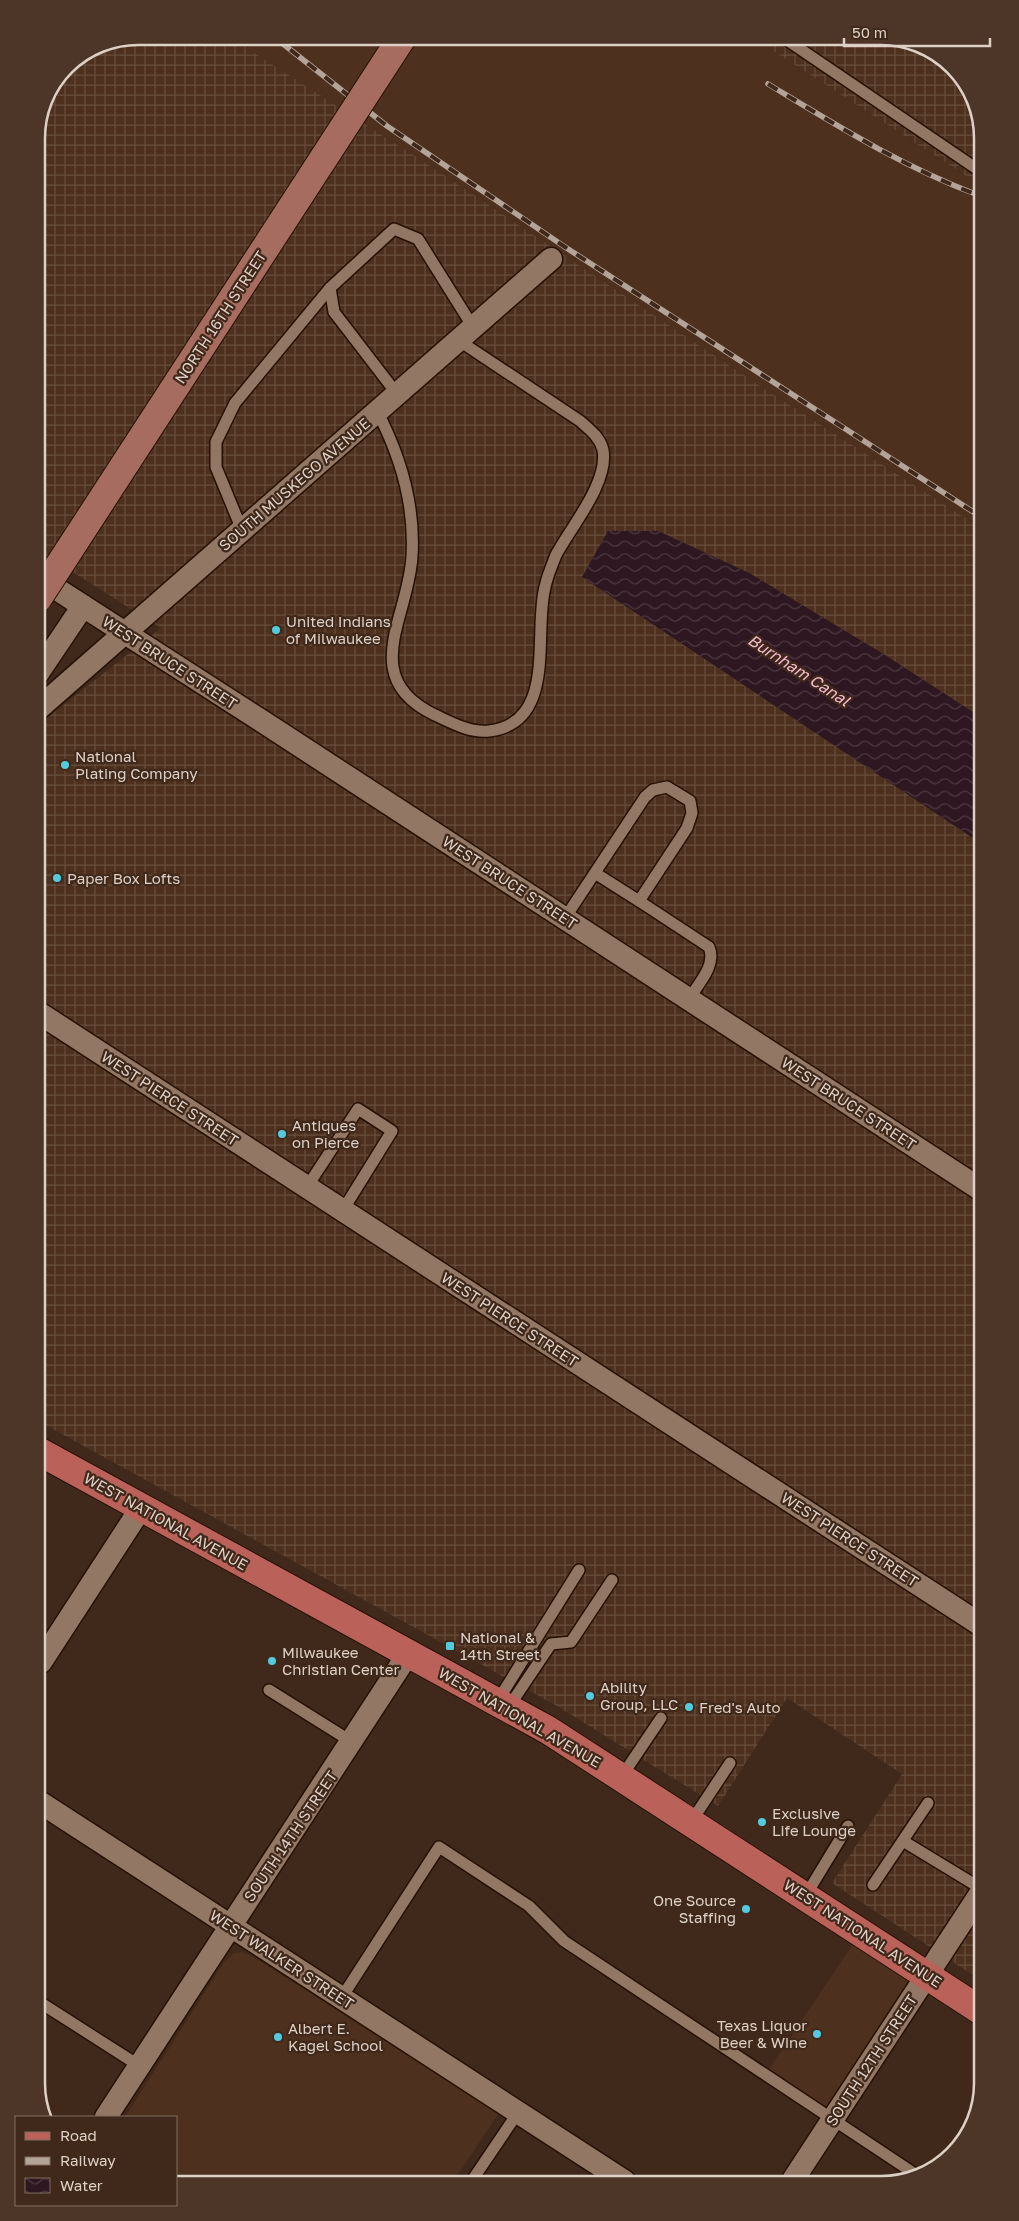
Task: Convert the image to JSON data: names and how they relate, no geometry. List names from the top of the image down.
{
  "streets": {
    "main road": ["NORTH 16TH STREET", "WEST NATIONAL AVENUE"],
    "street": [
      "SOUTH MUSKEGO AVENUE",
      "WEST BRUCE STREET",
      "WEST PIERCE STREET",
      "SOUTH 14TH STREET",
      "WEST WALKER STREET",
      "SOUTH 12TH STREET"
    ]
  },
  "crossings": [
    ["SOUTH MUSKEGO AVENUE", "WEST BRUCE STREET"],
    ["WEST NATIONAL AVENUE", "SOUTH 14TH STREET"],
    ["WEST NATIONAL AVENUE", "SOUTH 12TH STREET"],
    ["SOUTH 14TH STREET", "WEST WALKER STREET"]
  ],
  "water": ["Burnham Canal"],
  "places": {
    "other": [
      "United Indians of Milwaukee",
      "National Plating Company",
      "Paper Box Lofts",
      "Antiques on Pierce",
      "Milwaukee Christian Center",
      "Ability Group, LLC",
      "Fred's Auto",
      "Exclusive Life Lounge",
      "One Source Staffing",
      "Texas Liquor Beer & Wine",
      "Albert E. Kagel School"
    ],
    "transit": ["National & 14th Street"]
  },
  "legend": ["Road", "Railway", "Water"],
  "scale_bar": "50 m"
}
